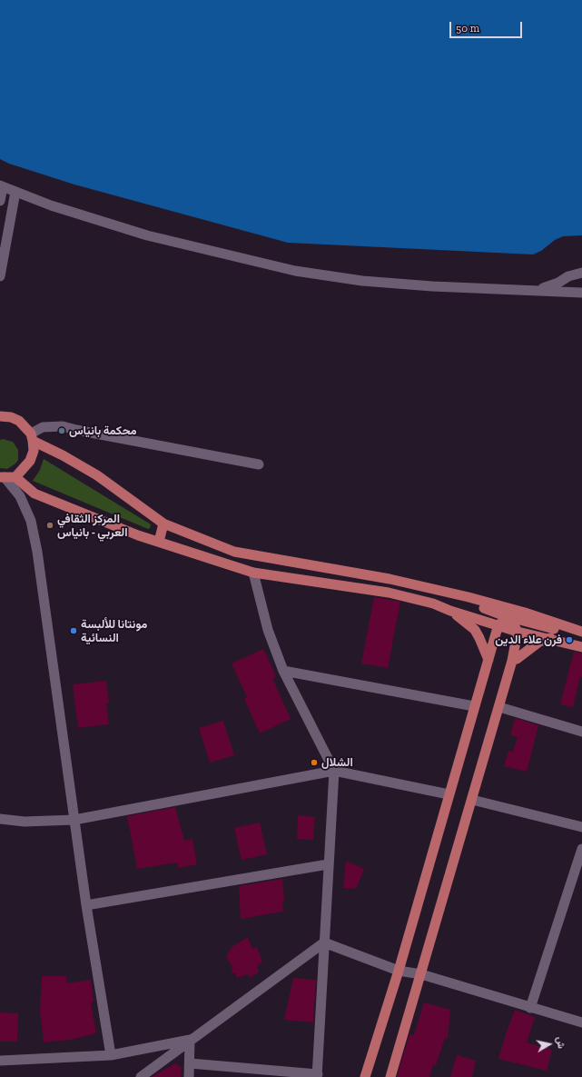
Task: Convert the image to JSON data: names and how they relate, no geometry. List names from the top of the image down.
{
  "places": [
    "محكمة بانياس",
    "المركز الثقافي العربي - بانياس",
    "مونتانا للألبسة النسائية",
    "فرن علاء الدين",
    "الشلال"
  ],
  "scale_bar": "50 m",
  "north": "right"
}
